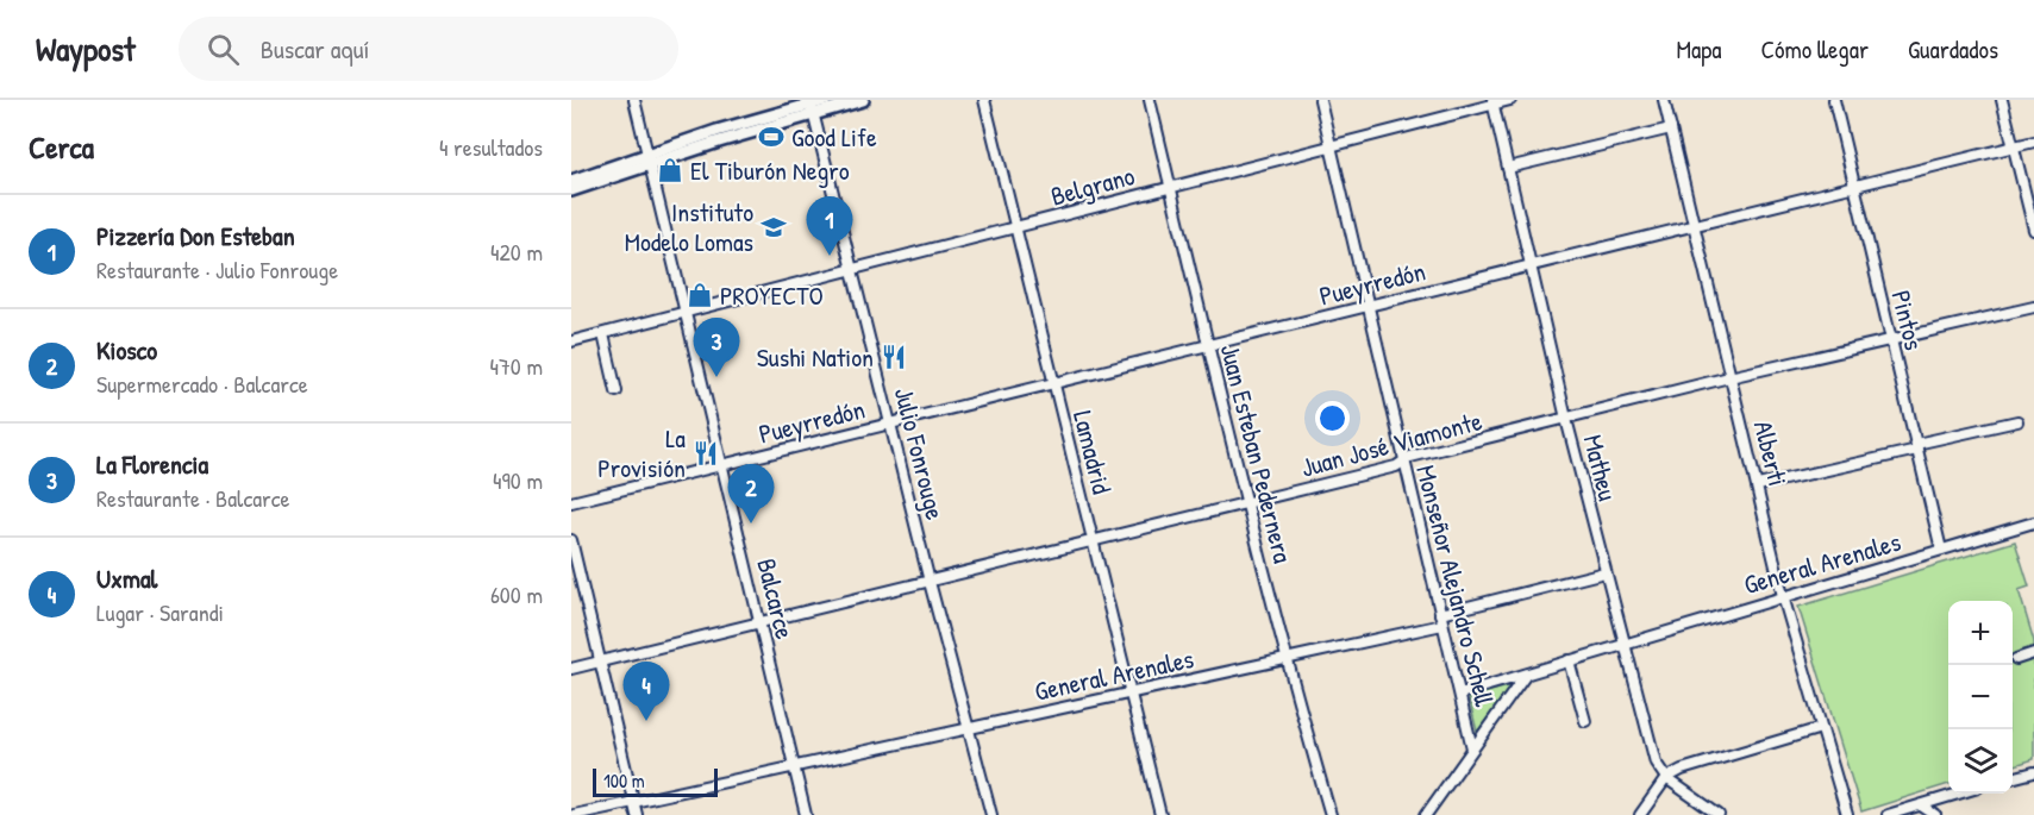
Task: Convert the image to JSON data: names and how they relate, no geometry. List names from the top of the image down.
{
  "streets": {
    "street": [
      "Belgrano",
      "Pueyrredón",
      "Pintos",
      "Juan José Viamonte",
      "Lamadrid",
      "Julio Fonrouge",
      "Juan Esteban Pedernera",
      "Alberti",
      "Matheu",
      "General Arenales",
      "Monseñor Alejandro Schell",
      "Balcarce"
    ]
  },
  "crossings": [
    ["Belgrano", "Lamadrid"],
    ["Belgrano", "Julio Fonrouge"],
    ["Belgrano", "Juan Esteban Pedernera"],
    ["Belgrano", "Matheu"],
    ["Belgrano", "Monseñor Alejandro Schell"],
    ["Belgrano", "Balcarce"],
    ["Pueyrredón", "Pintos"],
    ["Pueyrredón", "Lamadrid"],
    ["Pueyrredón", "Julio Fonrouge"],
    ["Pueyrredón", "Juan Esteban Pedernera"],
    ["Pueyrredón", "Alberti"],
    ["Pueyrredón", "Matheu"],
    ["Pueyrredón", "Monseñor Alejandro Schell"],
    ["Pueyrredón", "Balcarce"],
    ["Pintos", "Juan José Viamonte"],
    ["Pintos", "General Arenales"],
    ["Juan José Viamonte", "Lamadrid"],
    ["Juan José Viamonte", "Julio Fonrouge"],
    ["Juan José Viamonte", "Juan Esteban Pedernera"],
    ["Juan José Viamonte", "Alberti"],
    ["Juan José Viamonte", "Matheu"],
    ["Juan José Viamonte", "Monseñor Alejandro Schell"],
    ["Juan José Viamonte", "Balcarce"],
    ["Lamadrid", "General Arenales"],
    ["Julio Fonrouge", "General Arenales"],
    ["Juan Esteban Pedernera", "General Arenales"],
    ["Alberti", "General Arenales"],
    ["Matheu", "General Arenales"],
    ["General Arenales", "Monseñor Alejandro Schell"],
    ["General Arenales", "Balcarce"]
  ],
  "places": {
    "sports": ["Good Life"],
    "shop": ["El Tiburón Negro", "PROYECTO"],
    "school or university": ["Instituto Modelo Lomas"],
    "restaurant": ["Sushi Nation", "La Provisión"]
  },
  "scale_bar": "100 m",
  "page": {
    "header": "Waypost",
    "search": "Buscar aquí",
    "nav": ["Mapa", "Cómo llegar", "Guardados"],
    "heading": ["Cerca", "4 resultados"],
    "list": [
      {
        "mark": "1",
        "name": "Pizzería Don Esteban",
        "note": "Restaurante · Julio Fonrouge",
        "value": "420 m"
      },
      {
        "mark": "2",
        "name": "Kiosco",
        "note": "Supermercado · Balcarce",
        "value": "470 m"
      },
      {
        "mark": "3",
        "name": "La Florencia",
        "note": "Restaurante · Balcarce",
        "value": "490 m"
      },
      {
        "mark": "4",
        "name": "Uxmal",
        "note": "Lugar · Sarandi",
        "value": "600 m"
      }
    ],
    "pins": [
      "1",
      "3",
      "2",
      "4"
    ],
    "map_buttons": ["+", "−"],
    "scale": "100 m"
  }
}
